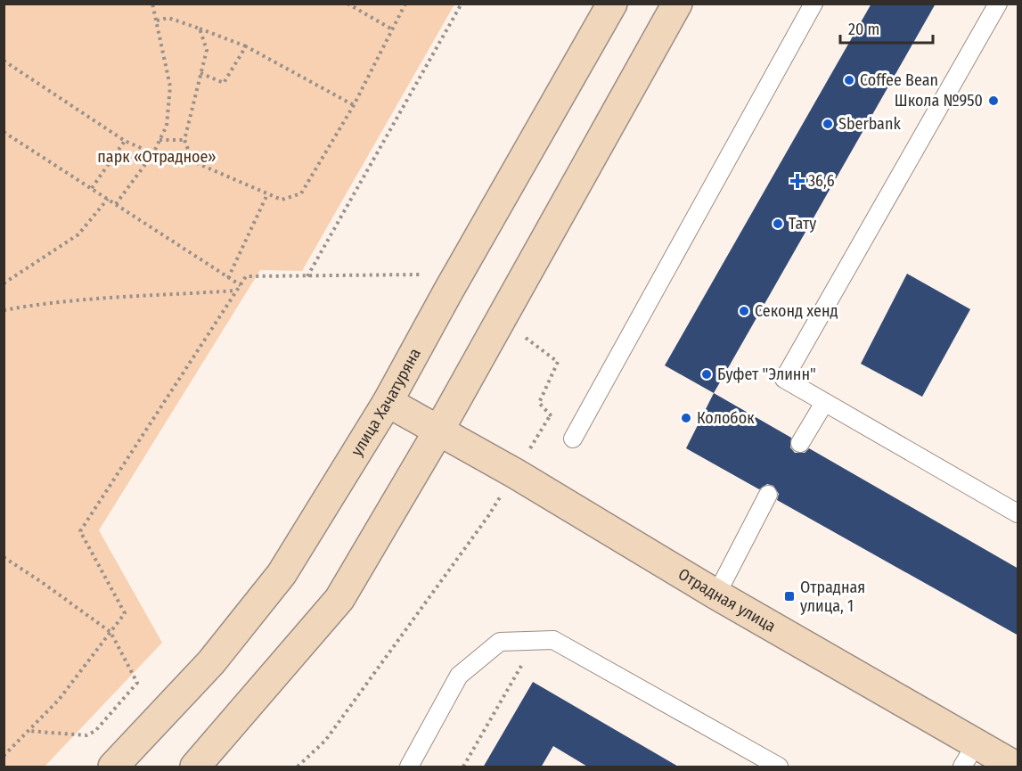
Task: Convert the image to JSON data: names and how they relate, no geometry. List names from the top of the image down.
{
  "streets": {
    "main road": ["улица Хачатуряна", "Отрадная улица"]
  },
  "crossings": [
    ["улица Хачатуряна", "Отрадная улица"]
  ],
  "parks": ["парк «Отрадное»"],
  "places": {
    "other": [
      "Coffee Bean",
      "Школа №950",
      "Sberbank",
      "Тату",
      "Секонд хенд",
      "Буфет \"Элинн\"",
      "Колобок"
    ],
    "health": ["36,6"],
    "transit": ["Отрадная улица, 1"]
  },
  "scale_bar": "20 m"
}
